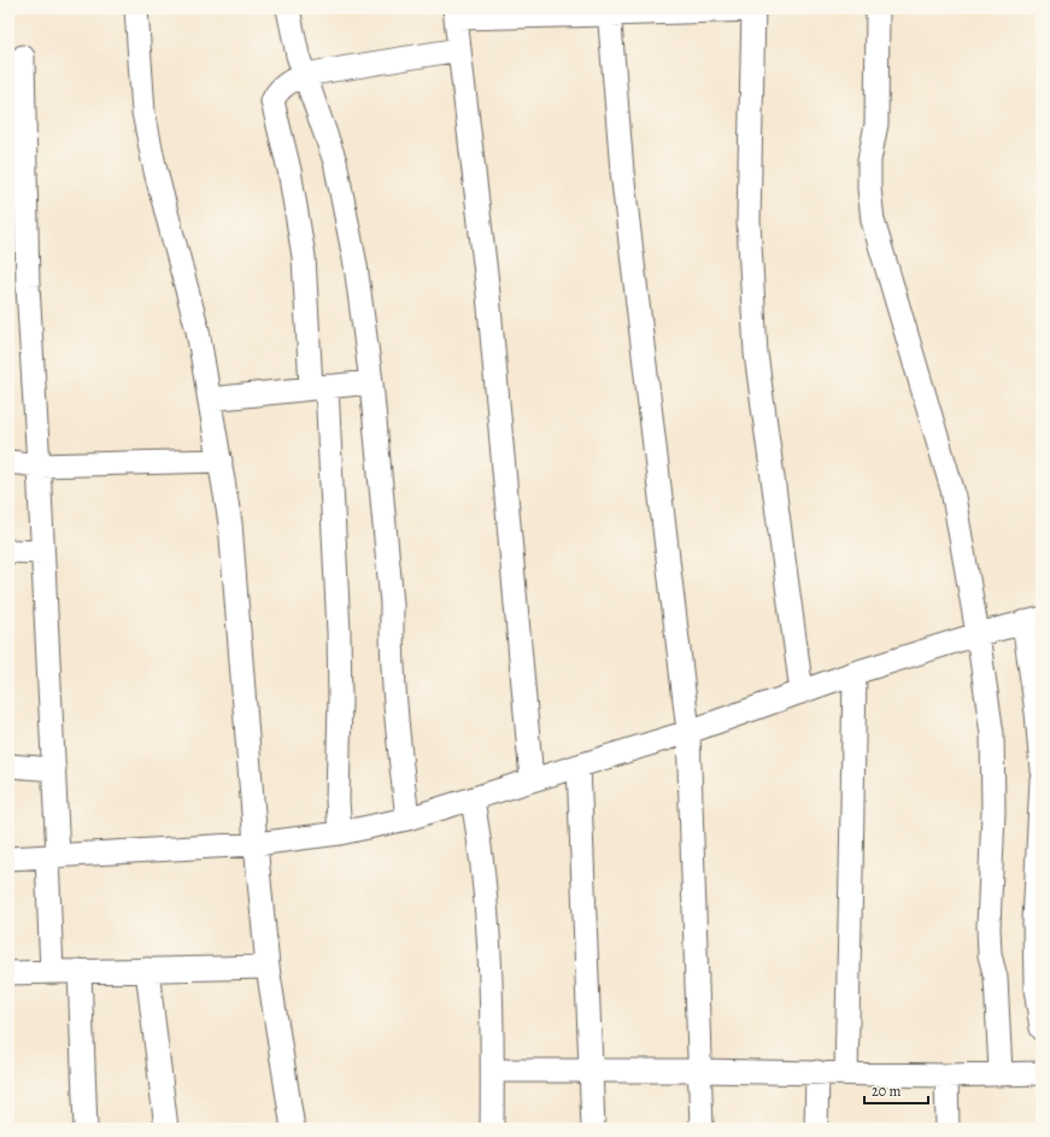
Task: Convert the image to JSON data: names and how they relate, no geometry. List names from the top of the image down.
{
  "scale_bar": "20 m"
}
